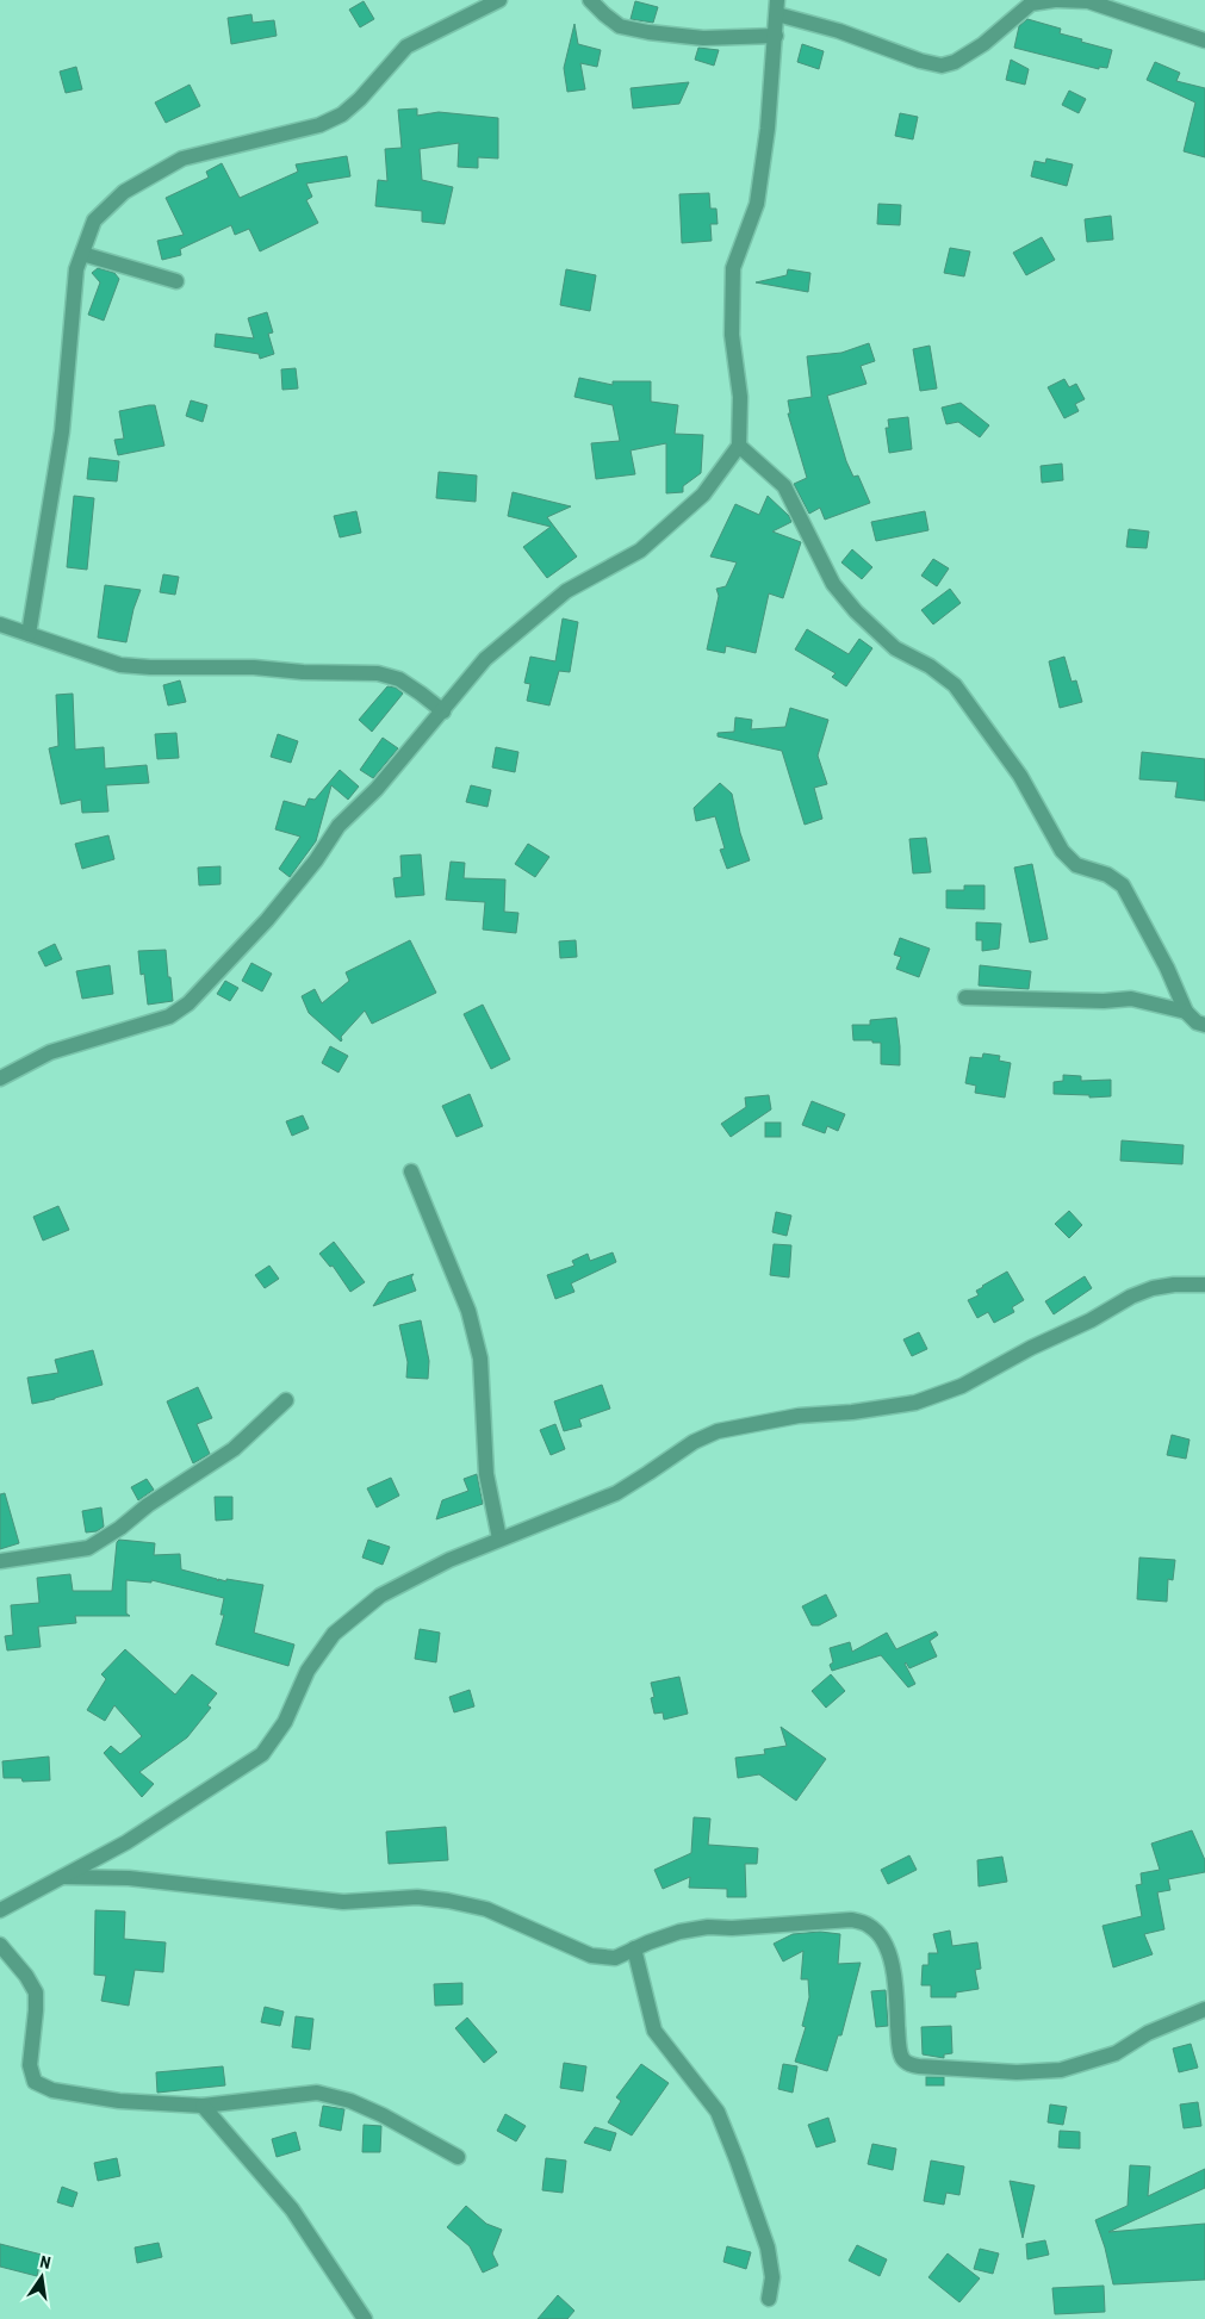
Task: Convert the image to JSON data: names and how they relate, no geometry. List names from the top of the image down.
{
  "north": "top"
}
